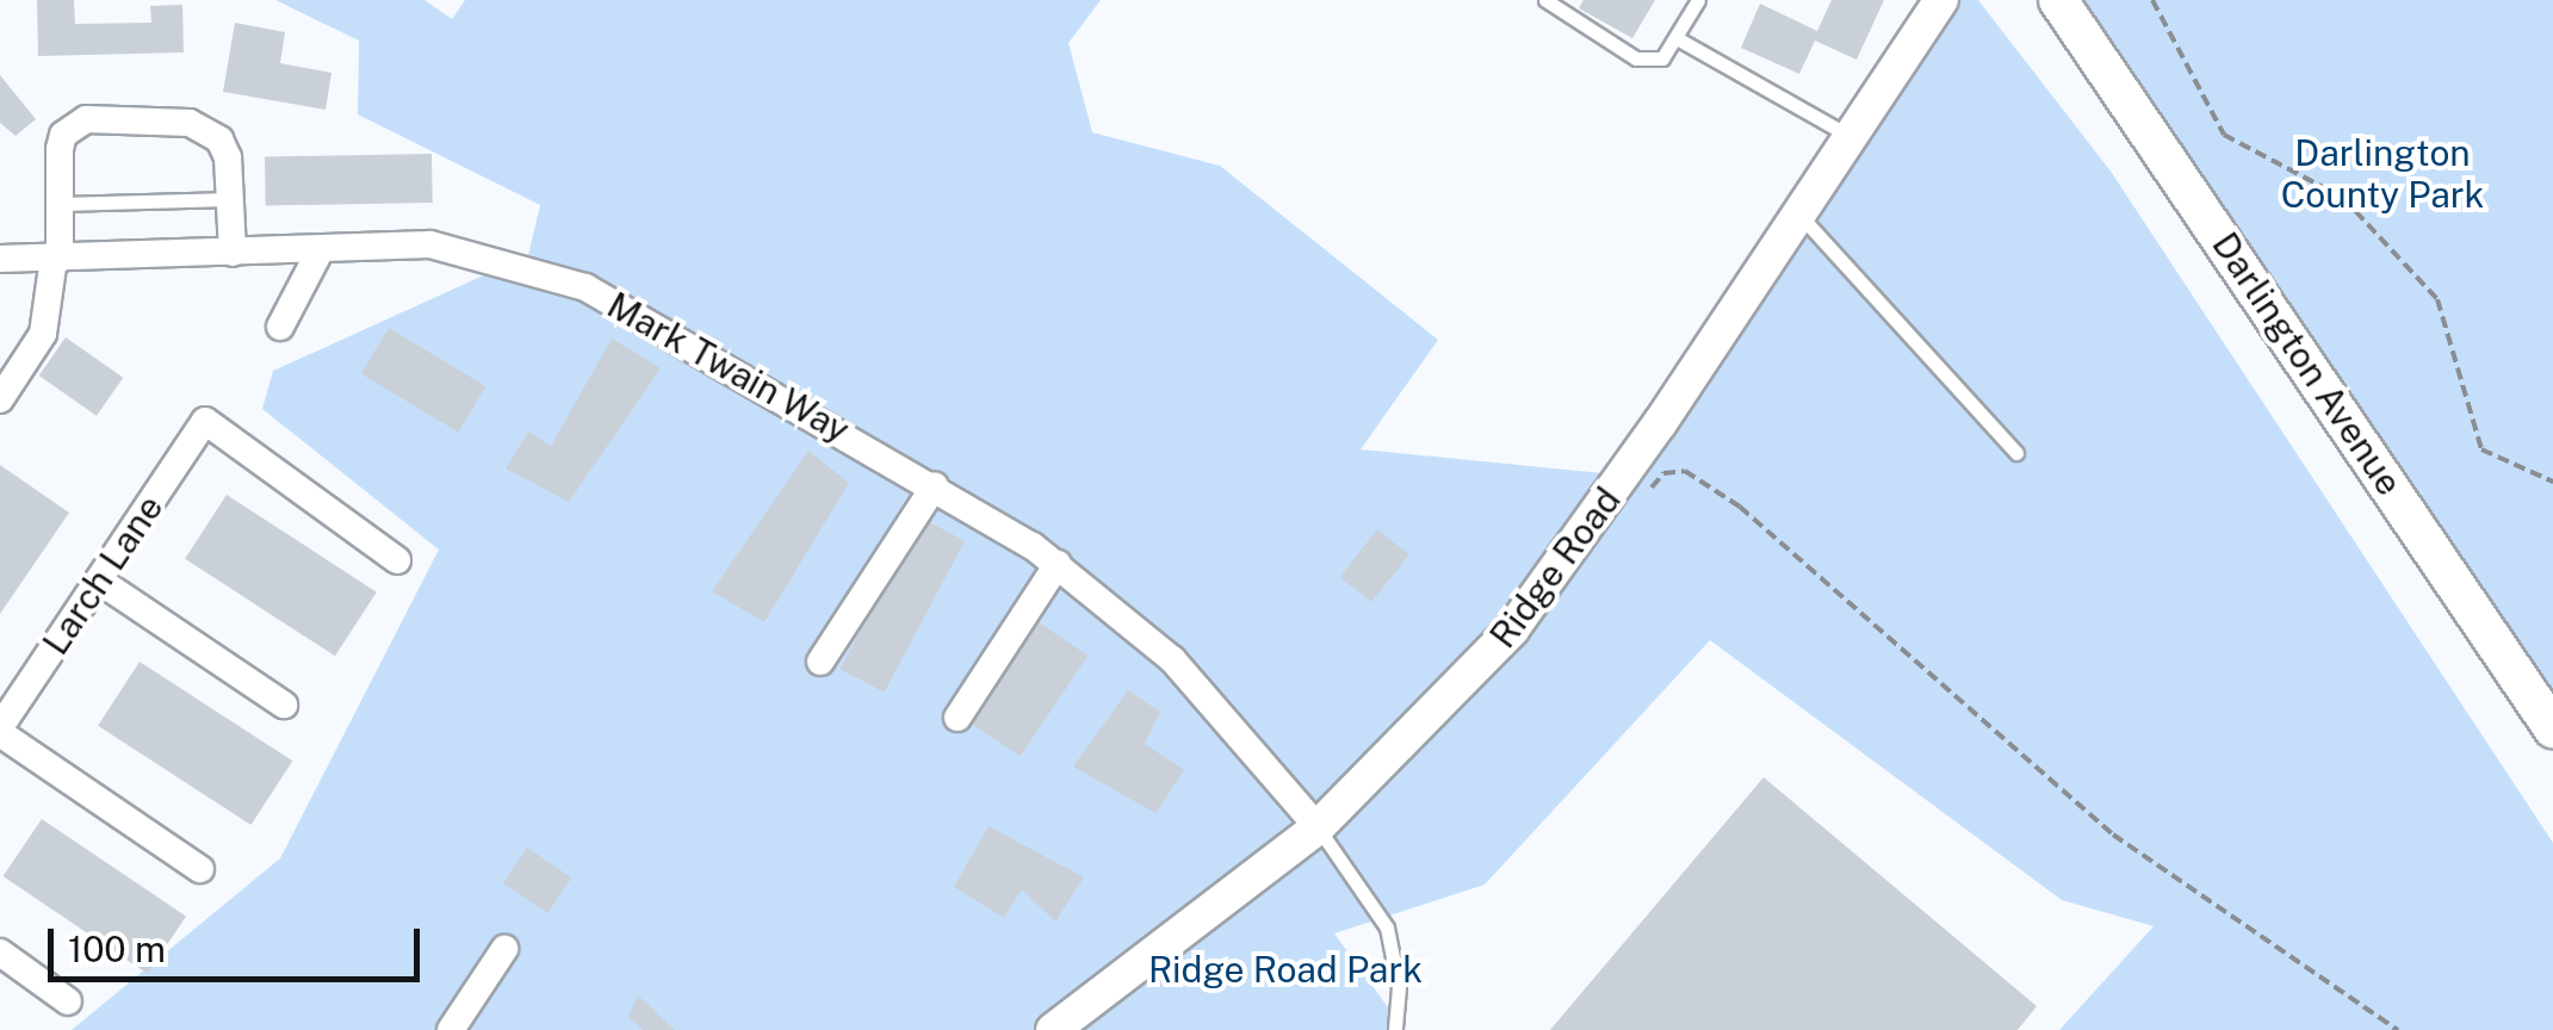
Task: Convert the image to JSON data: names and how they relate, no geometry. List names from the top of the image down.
{
  "streets": {
    "main road": ["Darlington Avenue"],
    "street": ["Mark Twain Way", "Ridge Road", "Larch Lane"]
  },
  "crossings": [
    ["Mark Twain Way", "Ridge Road"]
  ],
  "parks": ["Darlington County Park", "Ridge Road Park"],
  "scale_bar": "100 m"
}
